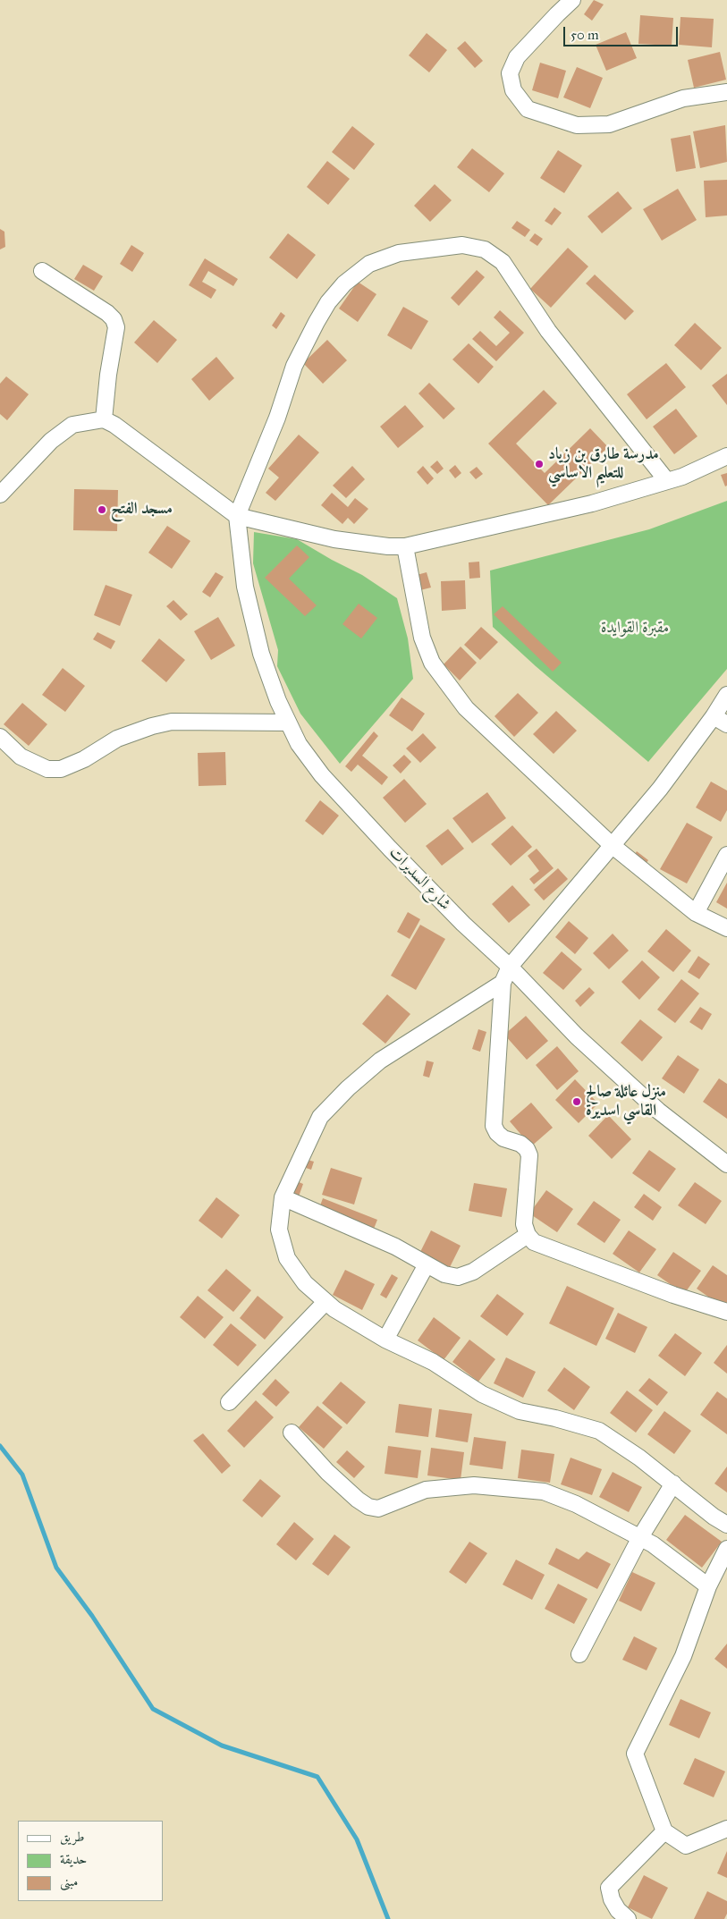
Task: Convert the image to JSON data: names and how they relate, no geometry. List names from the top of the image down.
{
  "streets": {
    "street": ["شارع السديرات"]
  },
  "parks": ["مقبرة القوايدة"],
  "places": ["مدرسة طارق بن زياد للتعليم الاساسي", "مسجد الفتح", "منزل عائلة صالح القاسي اسديرة"],
  "legend": ["طريق", "حديقة", "مبنى"],
  "scale_bar": "50 m"
}
